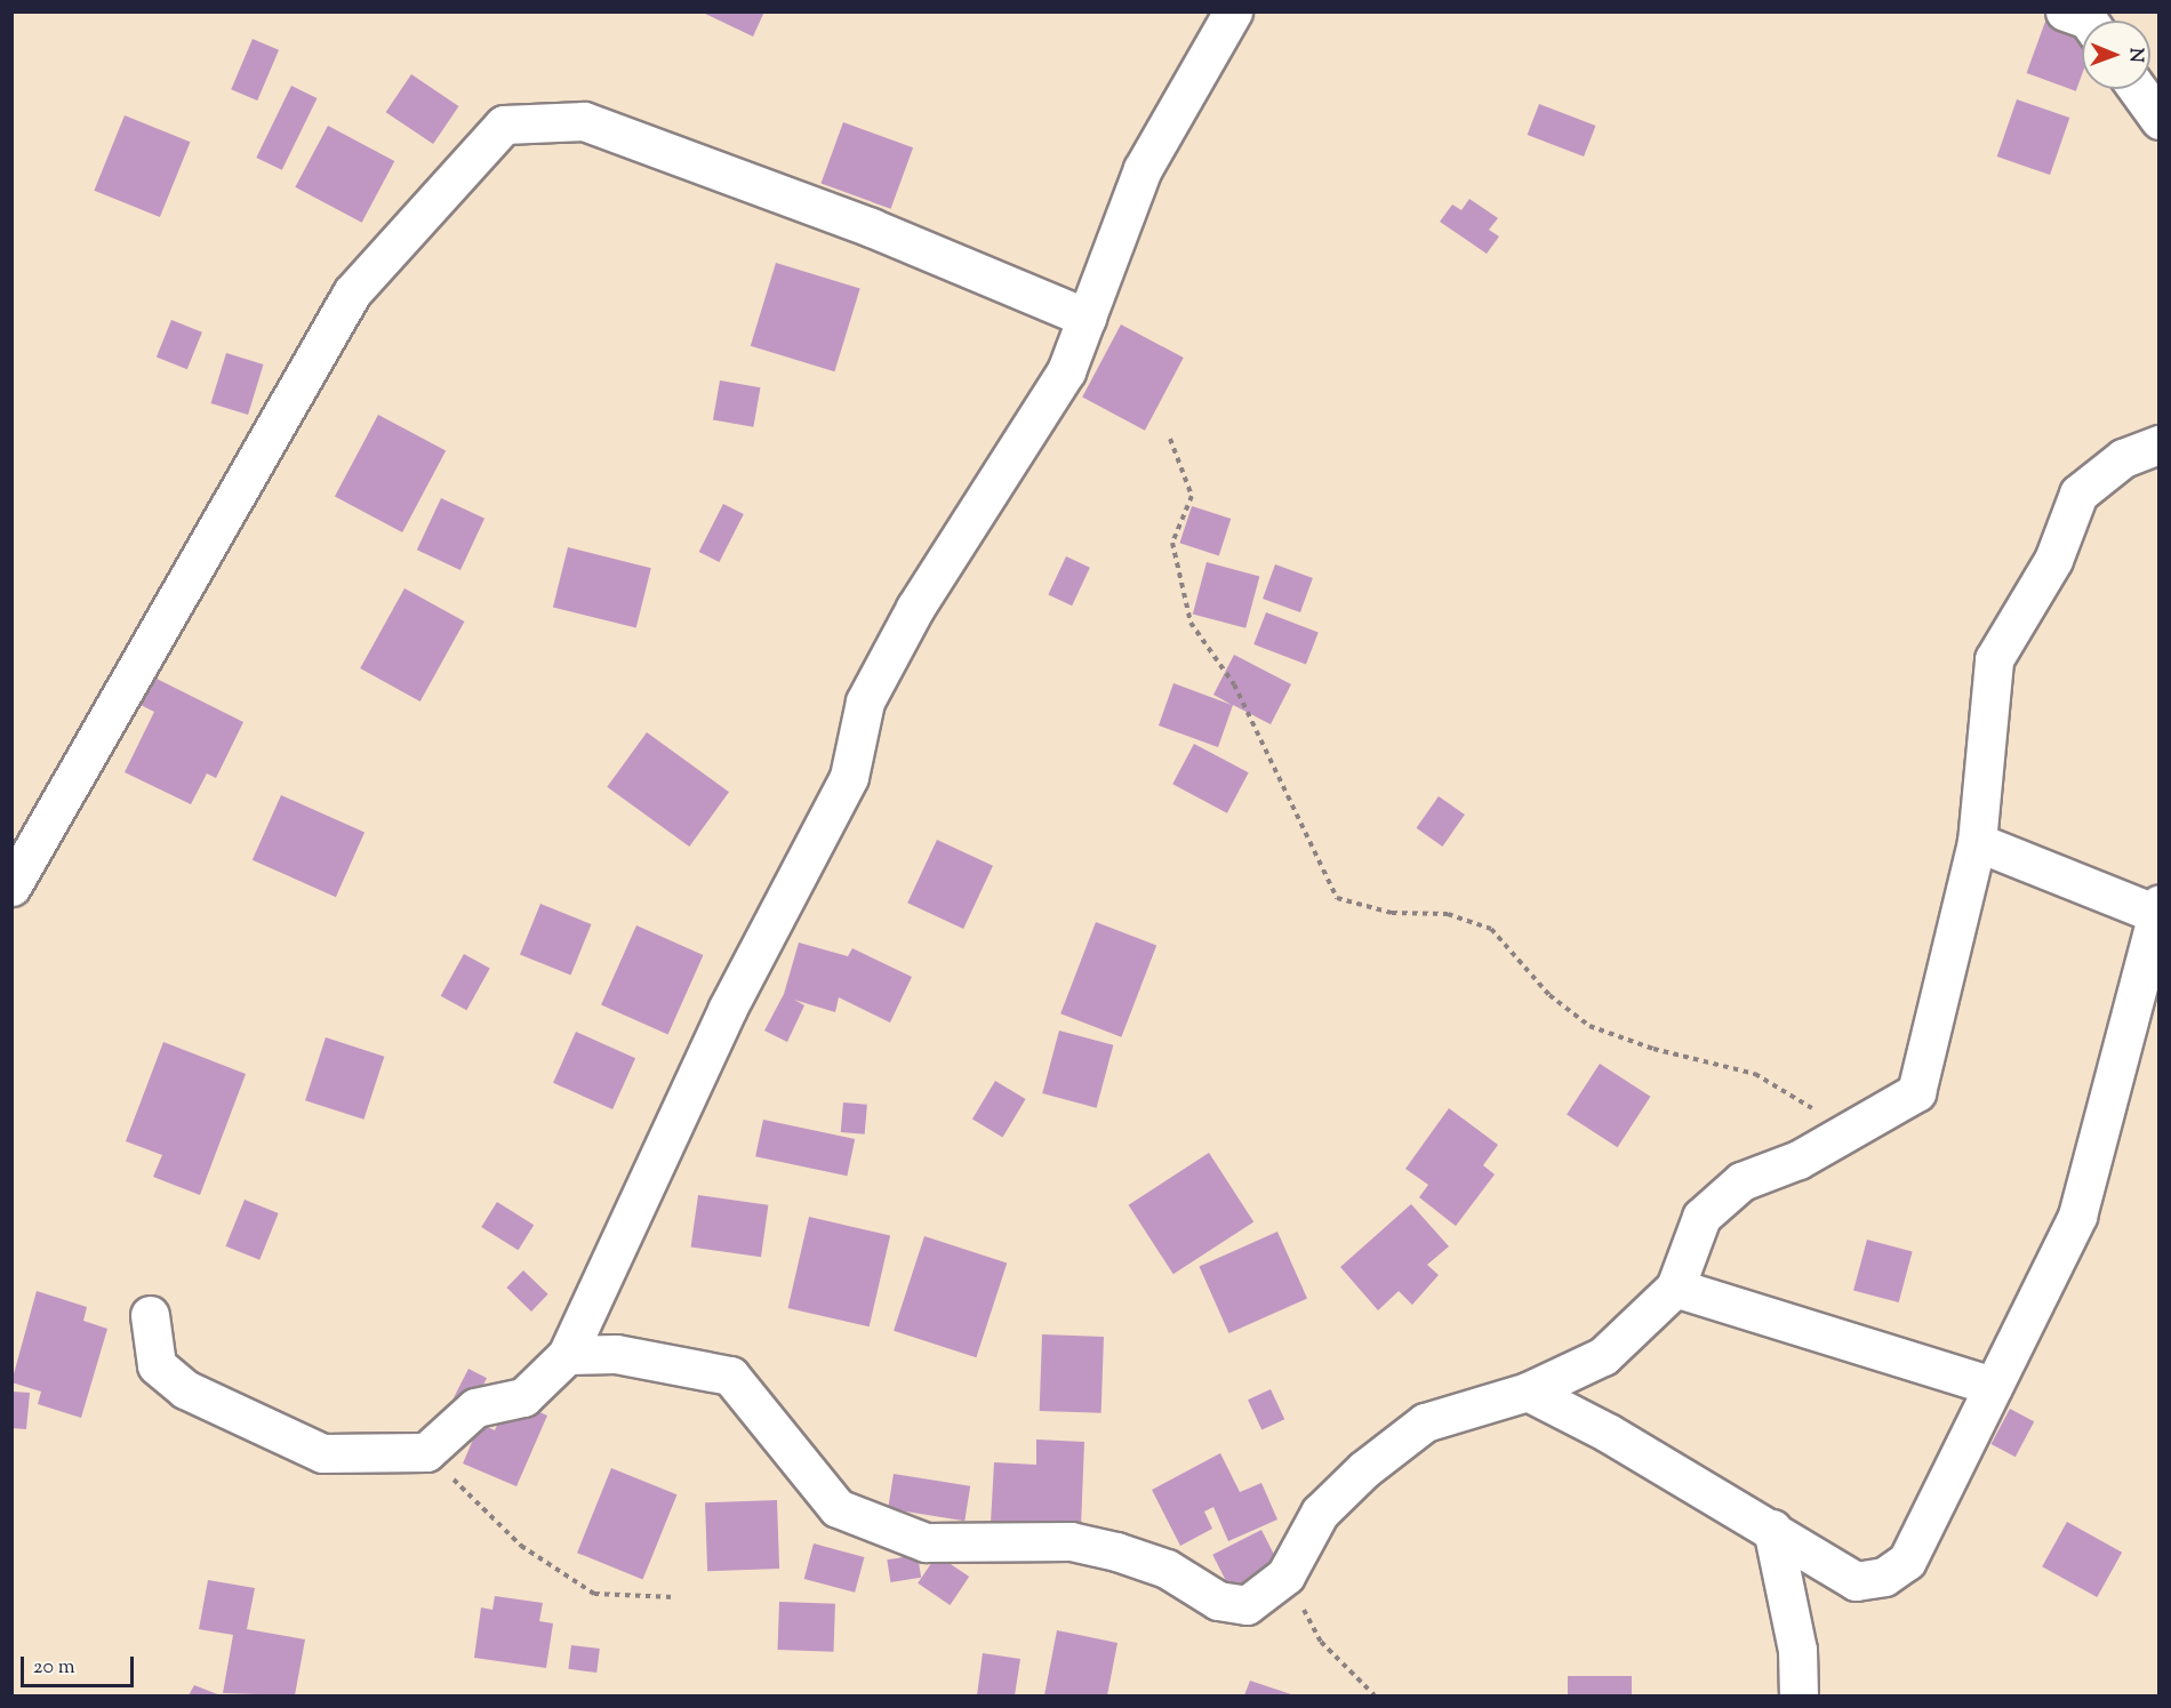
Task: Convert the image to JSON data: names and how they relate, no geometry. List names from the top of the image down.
{
  "scale_bar": "20 m",
  "north": "right"
}
